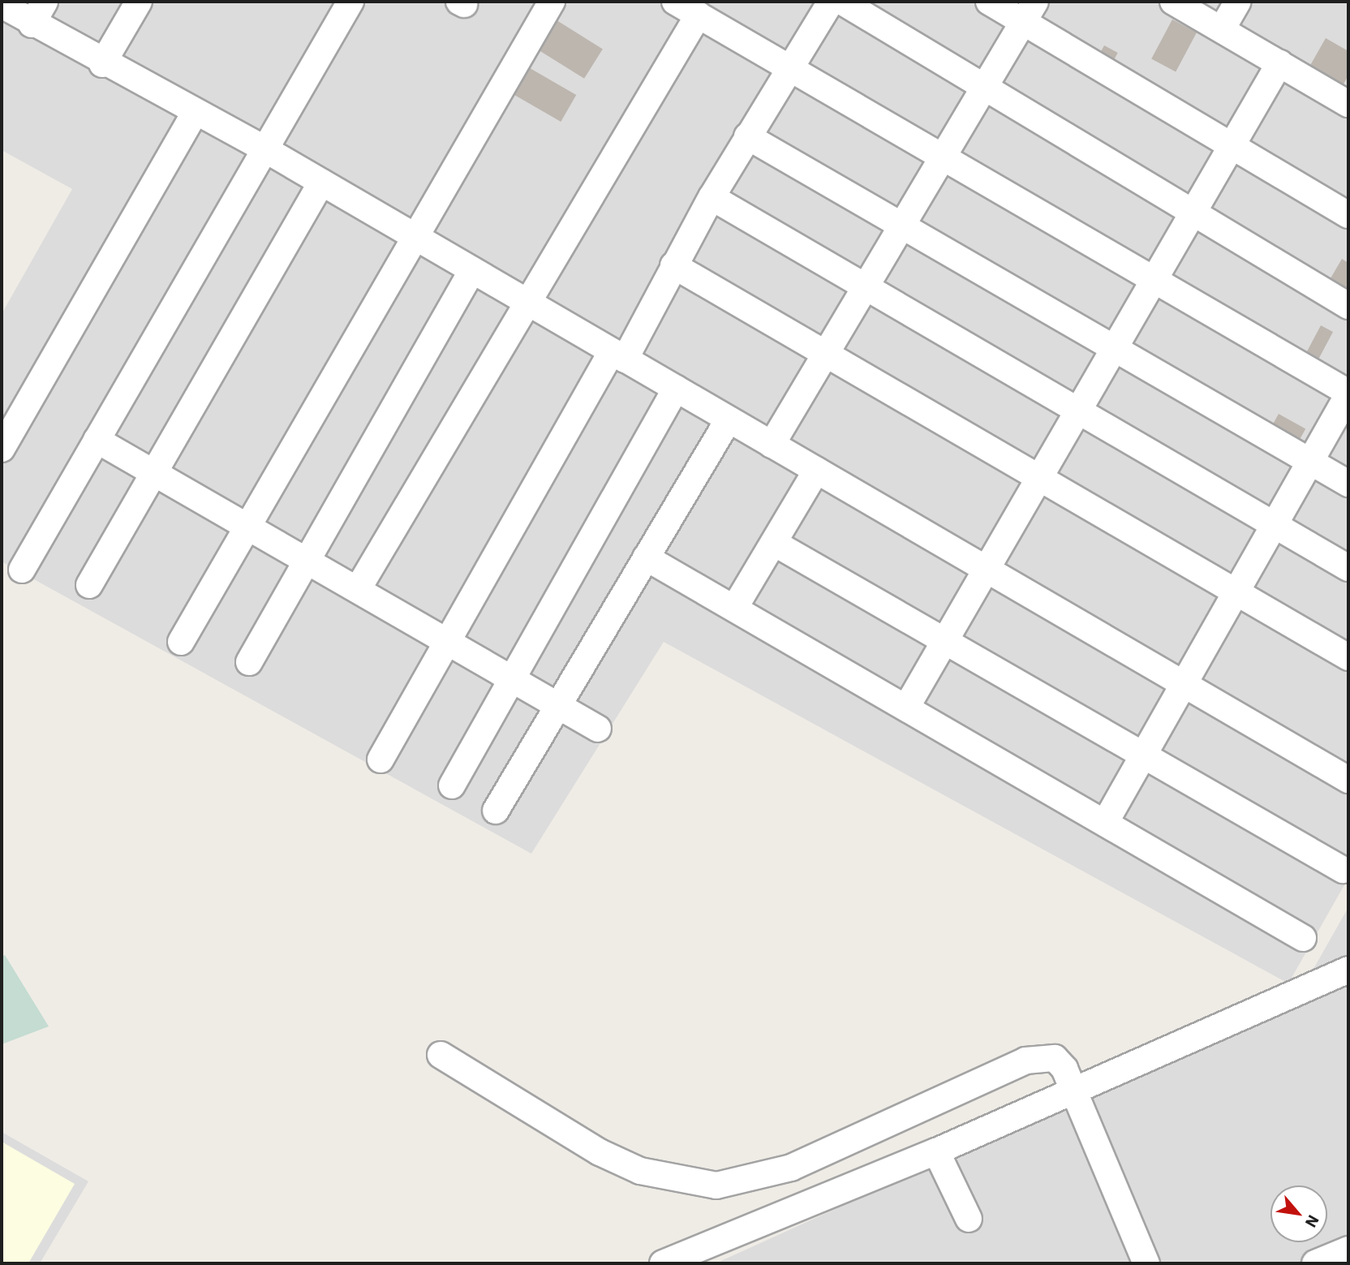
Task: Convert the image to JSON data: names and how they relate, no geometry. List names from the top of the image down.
{
  "north": "bottom right"
}
